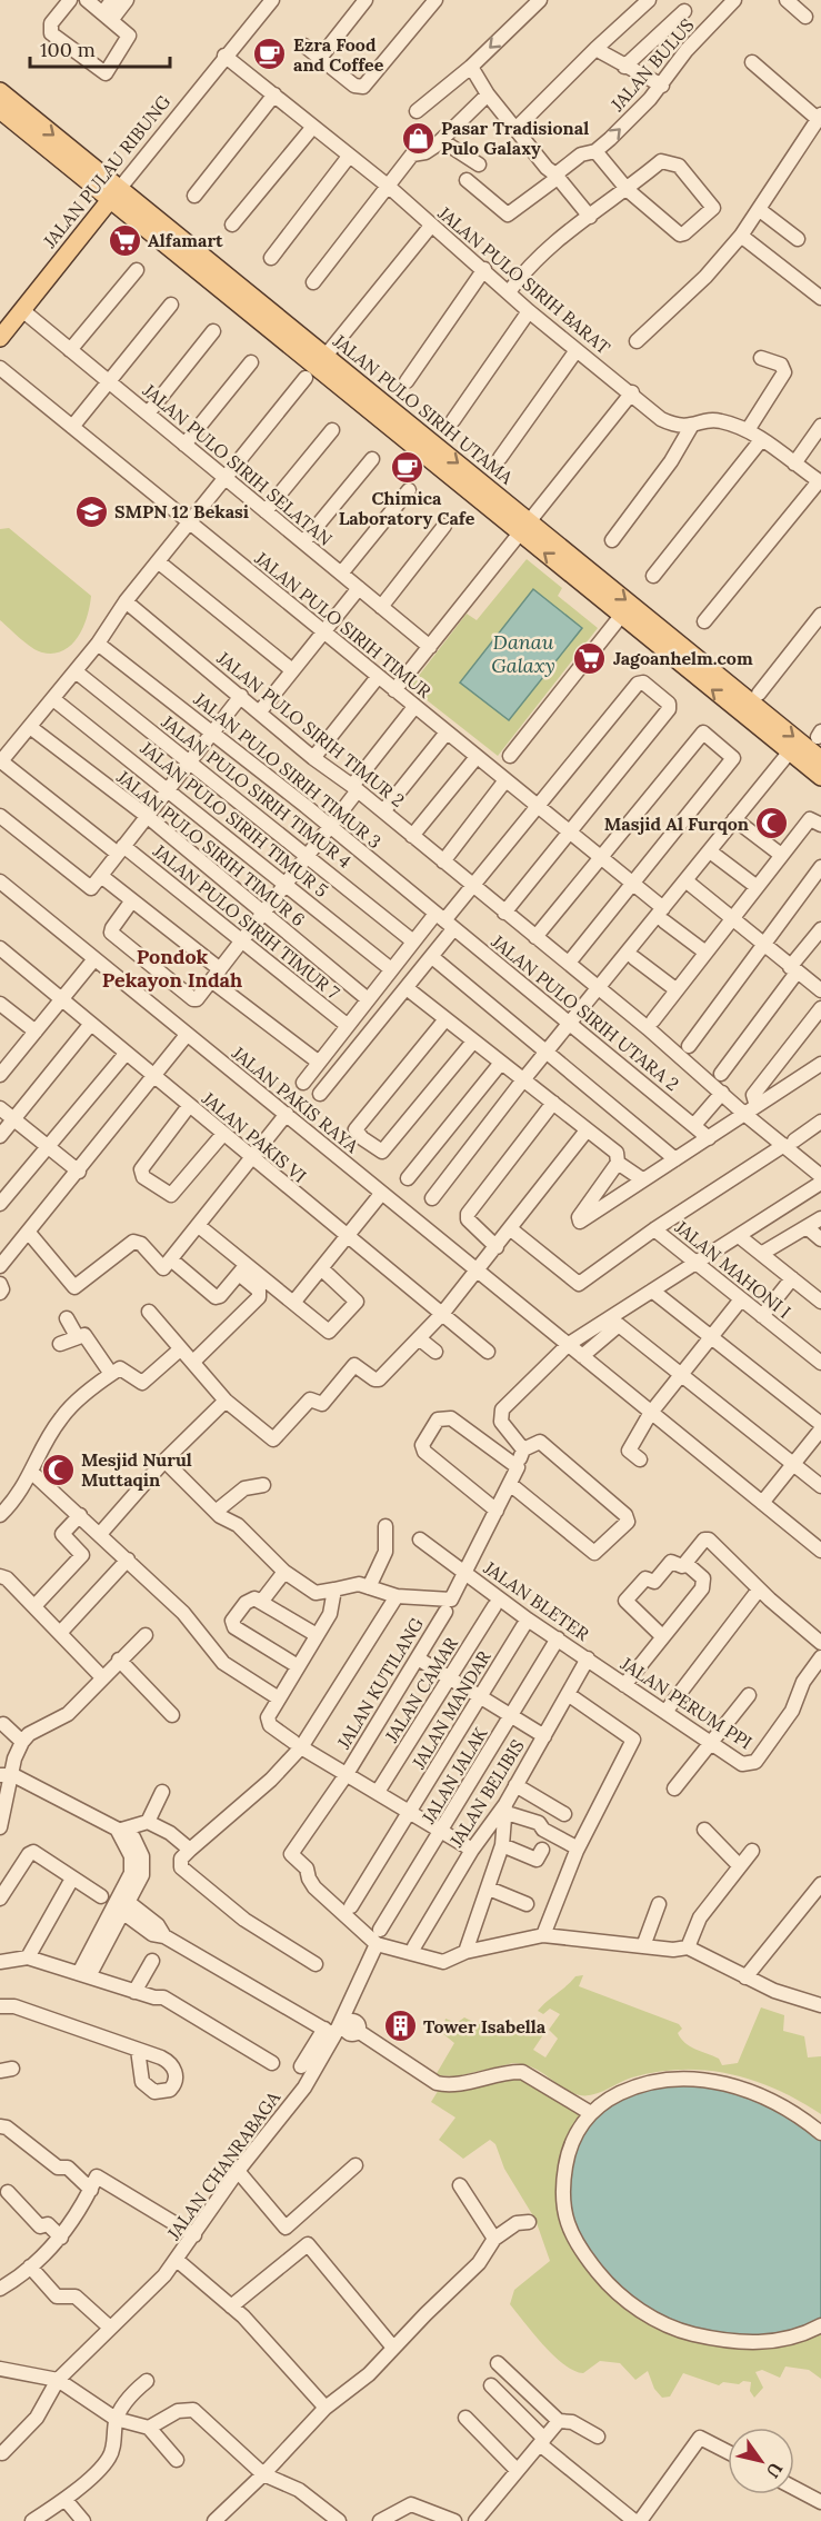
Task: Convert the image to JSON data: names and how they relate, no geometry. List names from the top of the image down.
{
  "streets": {
    "main road": ["JALAN PULAU RIBUNG", "JALAN PULO SIRIH UTAMA"],
    "street": [
      "JALAN BULUS",
      "JALAN PULO SIRIH BARAT",
      "JALAN PULO SIRIH SELATAN",
      "JALAN PULO SIRIH TIMUR",
      "JALAN PULO SIRIH TIMUR 2",
      "JALAN PULO SIRIH TIMUR 3",
      "JALAN PULO SIRIH TIMUR 4",
      "JALAN PULO SIRIH TIMUR 5",
      "JALAN PULO SIRIH TIMUR 6",
      "JALAN PULO SIRIH TIMUR 7",
      "JALAN PULO SIRIH UTARA 2",
      "JALAN PAKIS RAYA",
      "JALAN PAKIS VI",
      "JALAN MAHONI I",
      "JALAN BLETER",
      "JALAN KUTILANG",
      "JALAN CAMAR",
      "JALAN PERUM PPI",
      "JALAN MANDAR",
      "JALAN JALAK",
      "JALAN BELIBIS",
      "JALAN CHANRABAGA"
    ]
  },
  "crossings": [
    ["JALAN PULAU RIBUNG", "JALAN PULO SIRIH BARAT"],
    ["JALAN PULAU RIBUNG", "JALAN PULO SIRIH UTAMA"],
    ["JALAN PULAU RIBUNG", "JALAN PULO SIRIH SELATAN"],
    ["JALAN PULO SIRIH TIMUR 3", "JALAN PULO SIRIH UTARA 2"],
    ["JALAN BLETER", "JALAN KUTILANG"],
    ["JALAN BLETER", "JALAN PERUM PPI"],
    ["JALAN BLETER", "JALAN JALAK"],
    ["JALAN BLETER", "JALAN BELIBIS"],
    ["JALAN KUTILANG", "JALAN CHANRABAGA"],
    ["JALAN PERUM PPI", "JALAN BELIBIS"]
  ],
  "districts": ["Pondok Pekayon Indah"],
  "water": ["Danau Galaxy"],
  "places": {
    "cafe": ["Ezra Food and Coffee", "Chimica Laboratory Cafe"],
    "shop": ["Pasar Tradisional Pulo Galaxy"],
    "supermarket": ["Alfamart", "Jagoanhelm.com"],
    "school or university": ["SMPN 12 Bekasi"],
    "mosque": ["Masjid Al Furqon", "Mesjid Nurul Muttaqin"],
    "building": ["Tower Isabella"]
  },
  "scale_bar": "100 m",
  "north": "bottom right"
}
